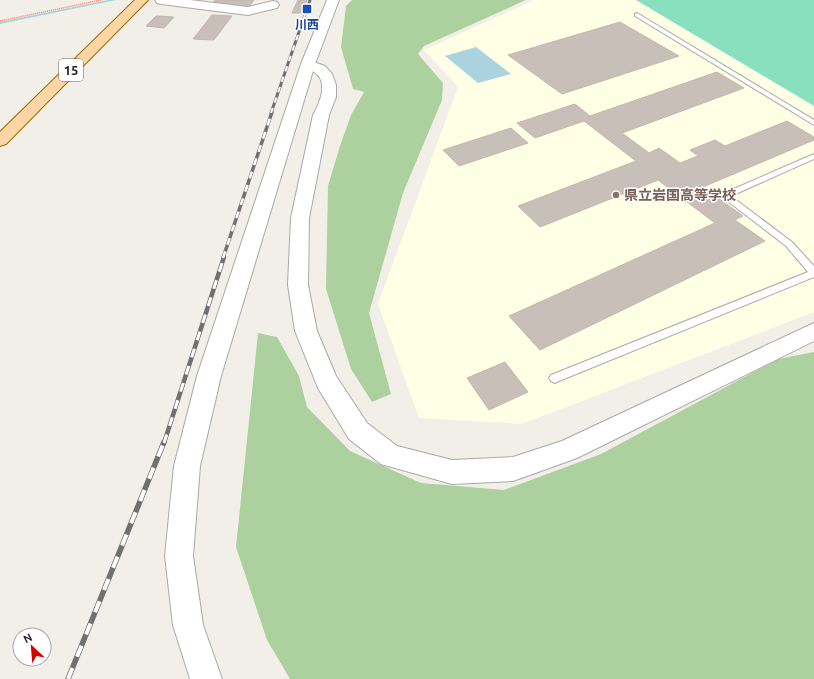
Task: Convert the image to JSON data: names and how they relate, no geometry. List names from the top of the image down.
{
  "streets": {
    "main road": ["15"]
  },
  "places": {
    "transit": ["川西"],
    "other": ["県立岩国高等学校"]
  },
  "north": "top left"
}
